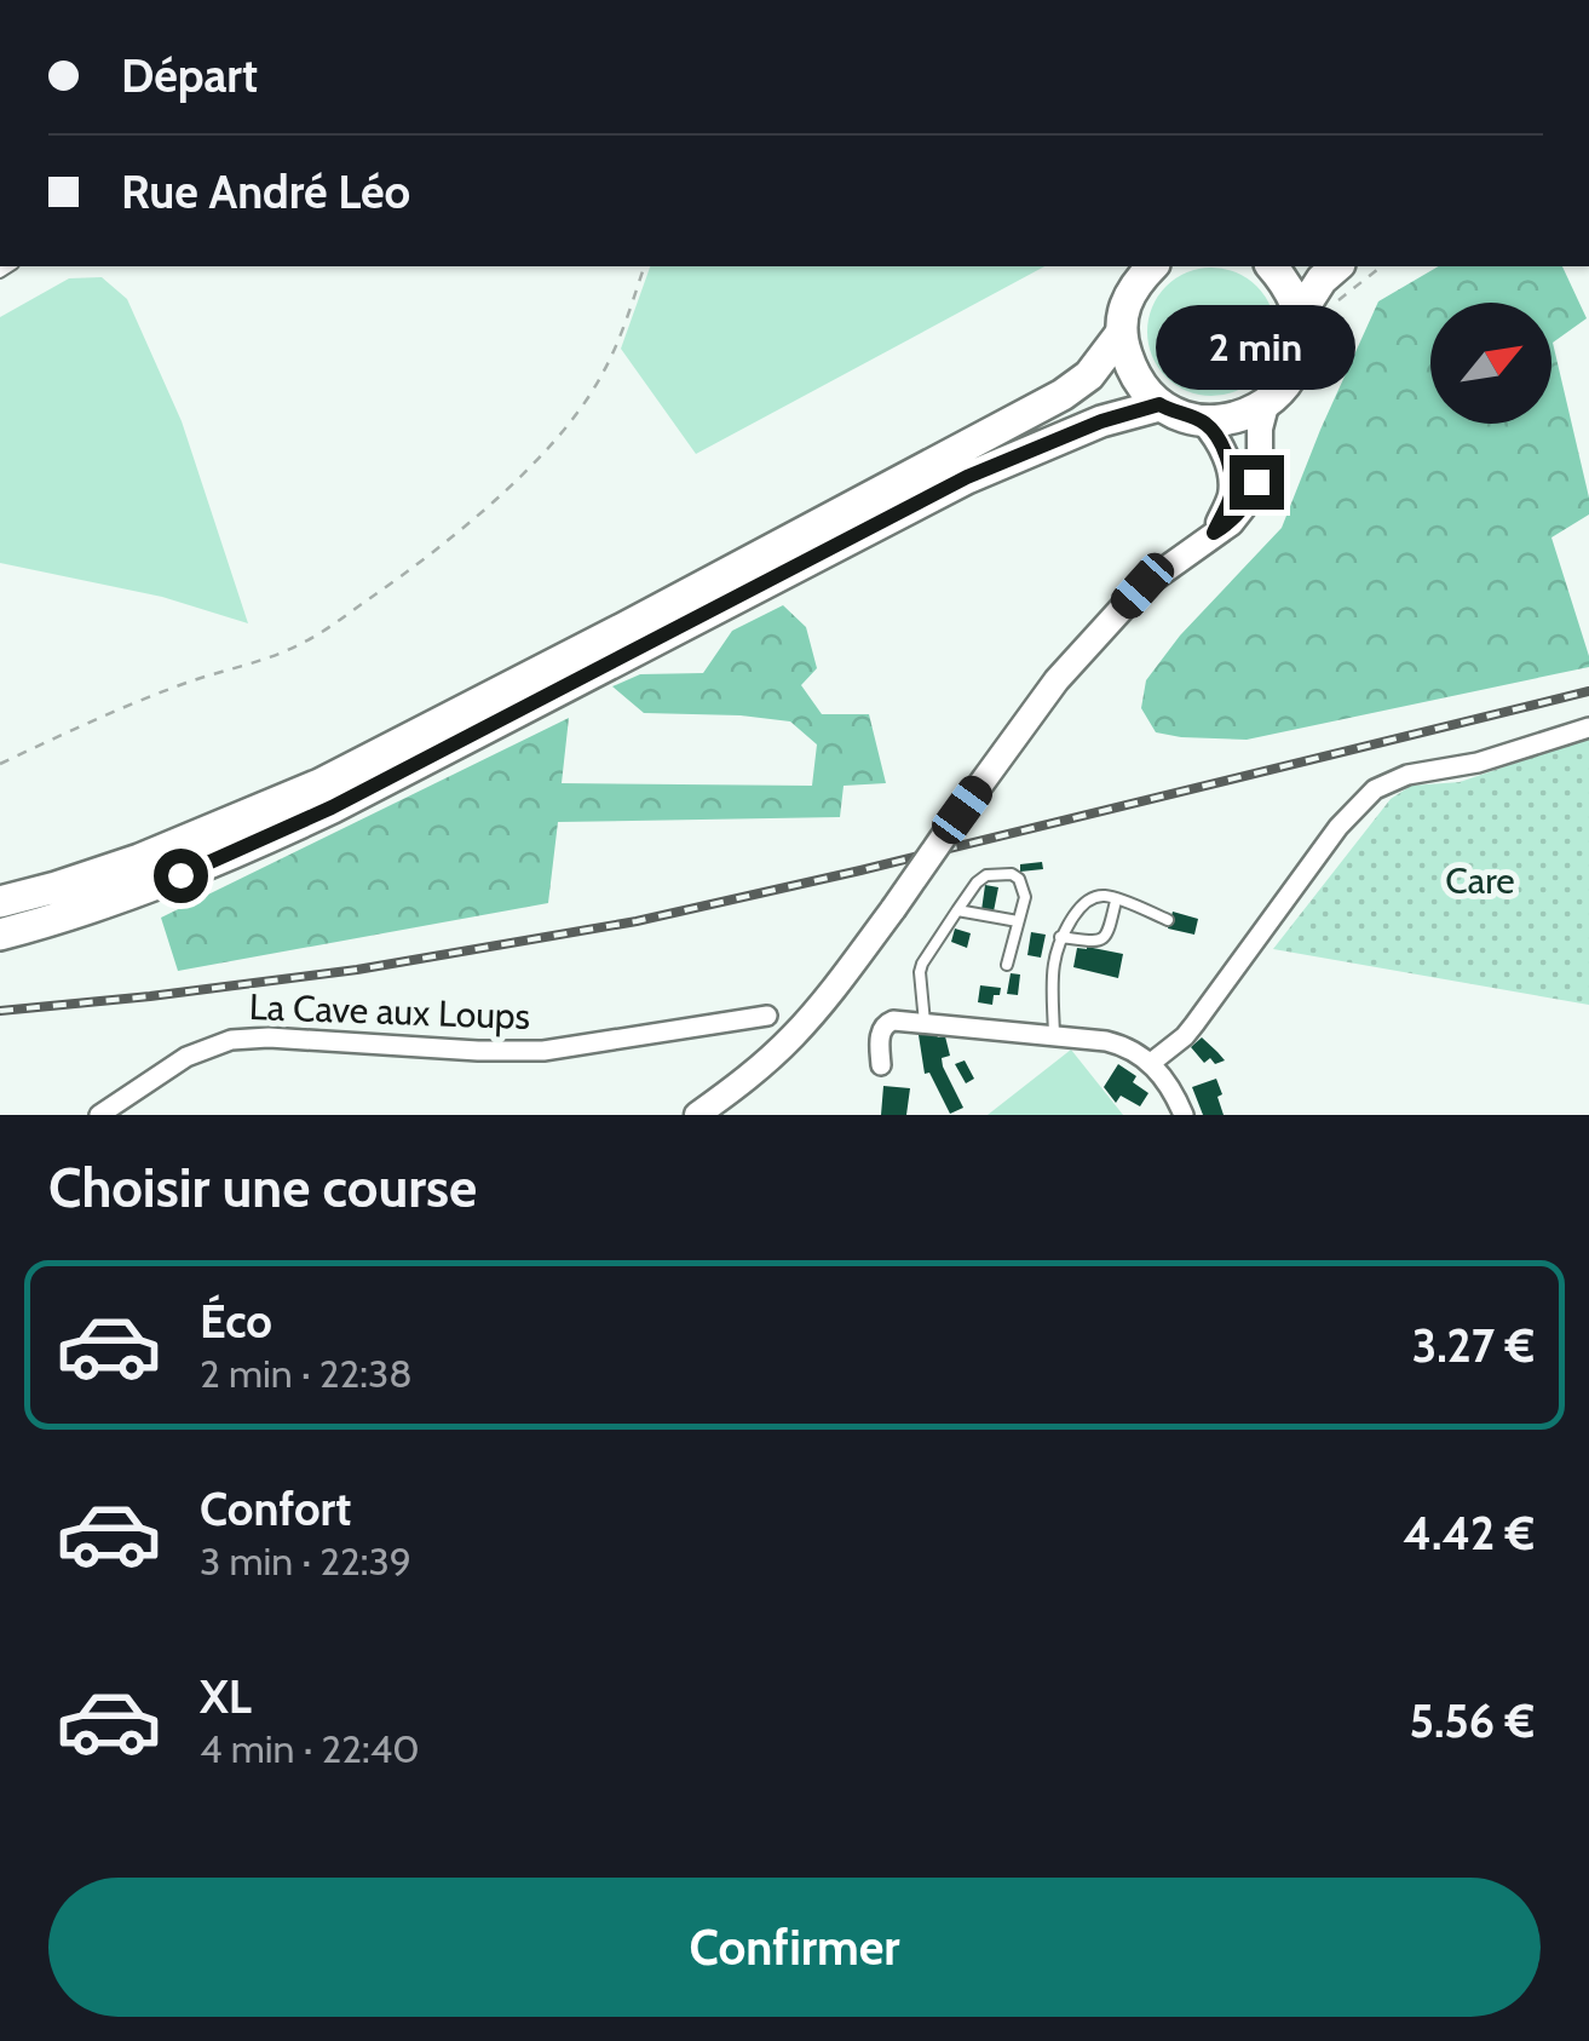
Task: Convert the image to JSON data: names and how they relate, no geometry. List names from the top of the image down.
{
  "streets": {
    "street": ["La Cave aux Loups"]
  },
  "parks": ["Care"],
  "north": "top right",
  "page": {
    "banner": ["Départ", "Rue André Léo"],
    "bubble": "2 min",
    "heading": "Choisir une course",
    "list": [
      {
        "name": "Éco",
        "note": "2 min · 22:38",
        "value": "3.27 €"
      },
      {
        "name": "Confort",
        "note": "3 min · 22:39",
        "value": "4.42 €"
      },
      {
        "name": "XL",
        "note": "4 min · 22:40",
        "value": "5.56 €"
      }
    ],
    "buttons": "Confirmer"
  }
}
